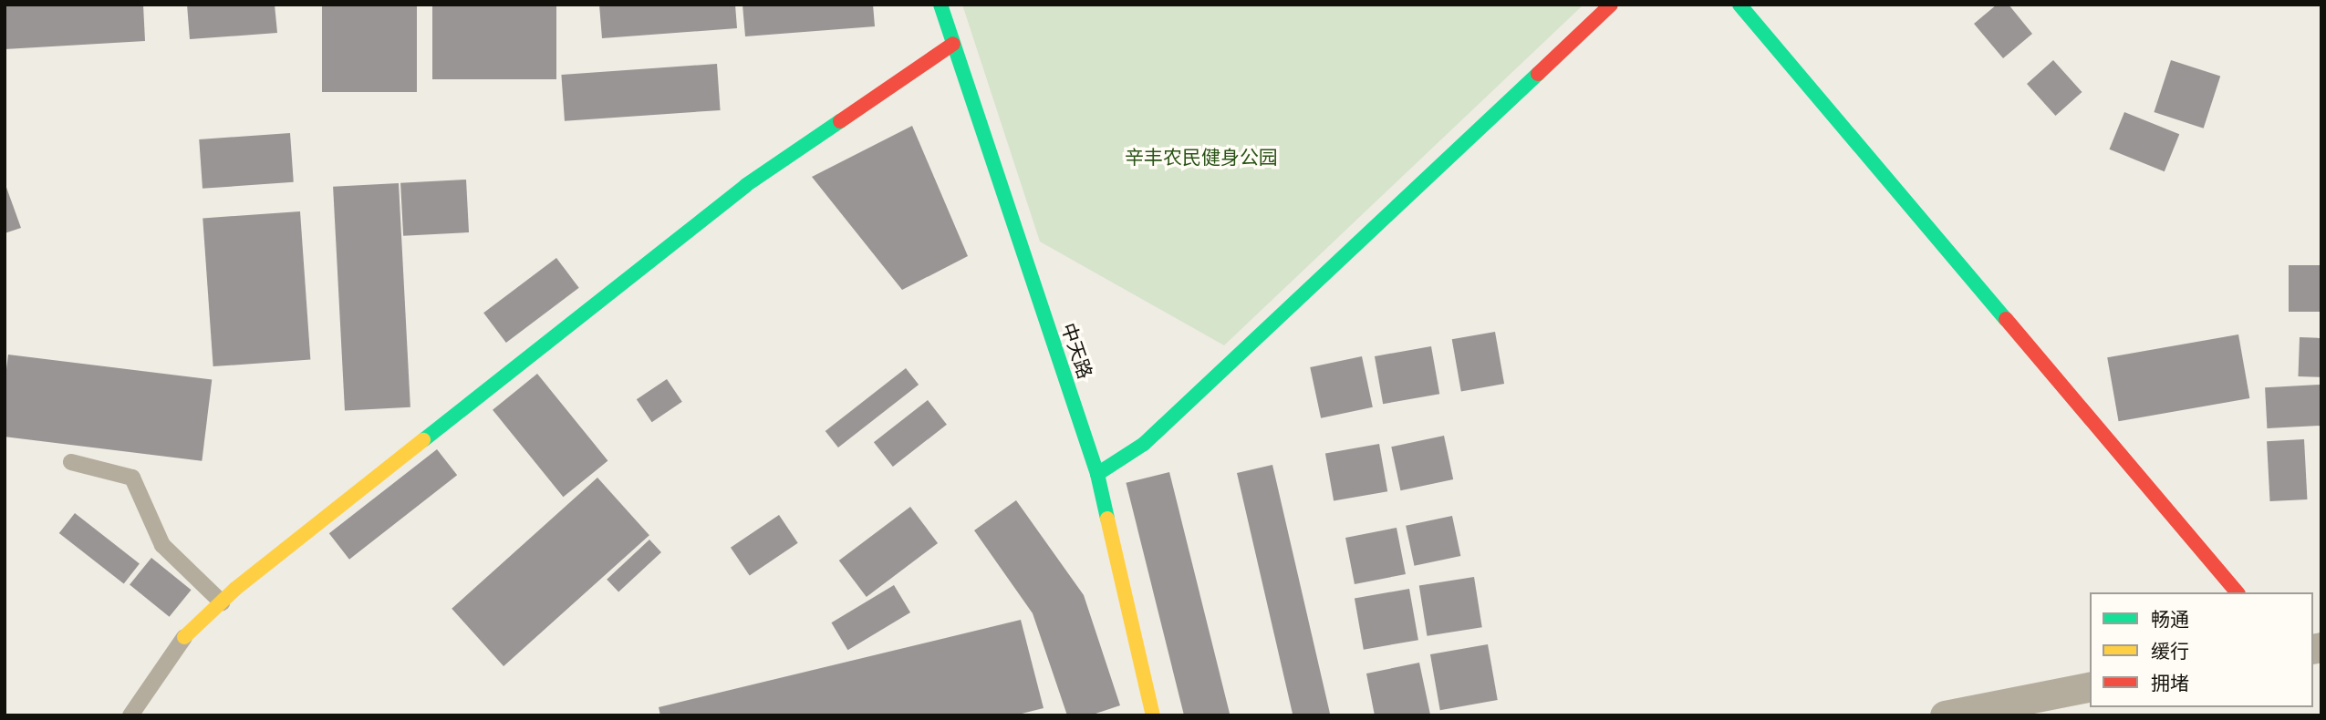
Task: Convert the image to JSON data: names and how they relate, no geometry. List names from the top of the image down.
{
  "streets": {
    "street": ["中天路"]
  },
  "parks": ["辛丰农民健身公园"],
  "legend": ["畅通", "缓行", "拥堵"]
}
